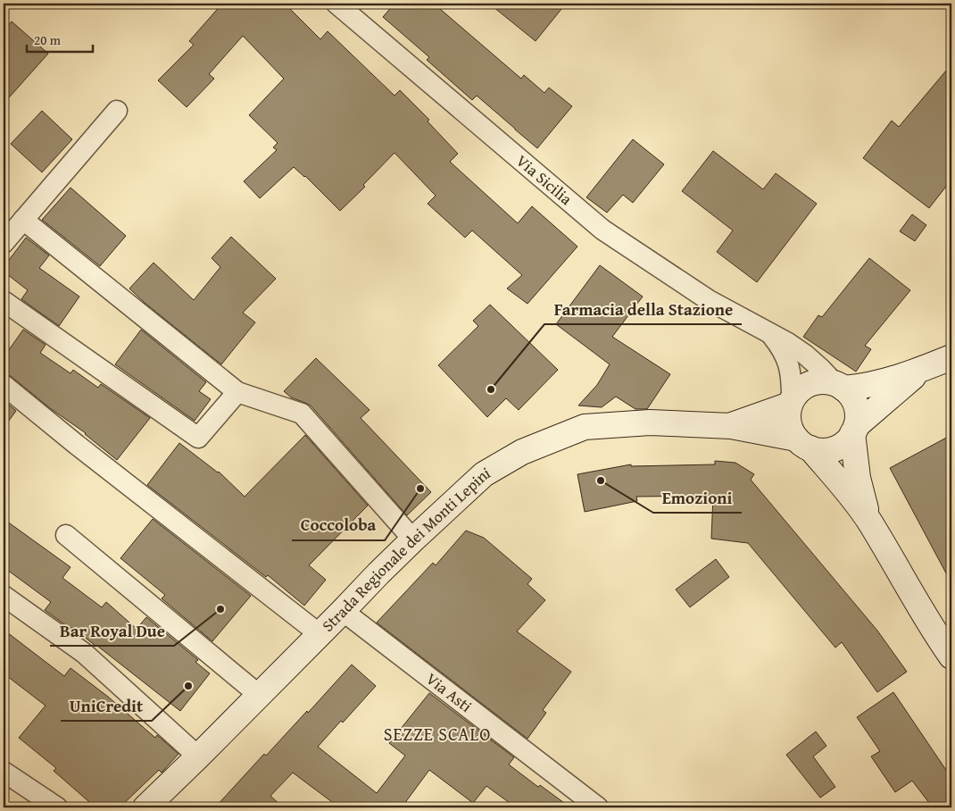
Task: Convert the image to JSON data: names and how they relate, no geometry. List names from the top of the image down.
{
  "streets": {
    "street": ["Via Sicilia", "Strada Regionale dei Monti Lepini", "Via Asti"]
  },
  "crossings": [
    ["Via Sicilia", "Strada Regionale dei Monti Lepini"],
    ["Strada Regionale dei Monti Lepini", "Via Asti"]
  ],
  "districts": ["SEZZE SCALO"],
  "places": [
    "Farmacia della Stazione",
    "Emozioni",
    "Coccoloba",
    "Bar Royal Due",
    "UniCredit"
  ],
  "scale_bar": "20 m"
}
